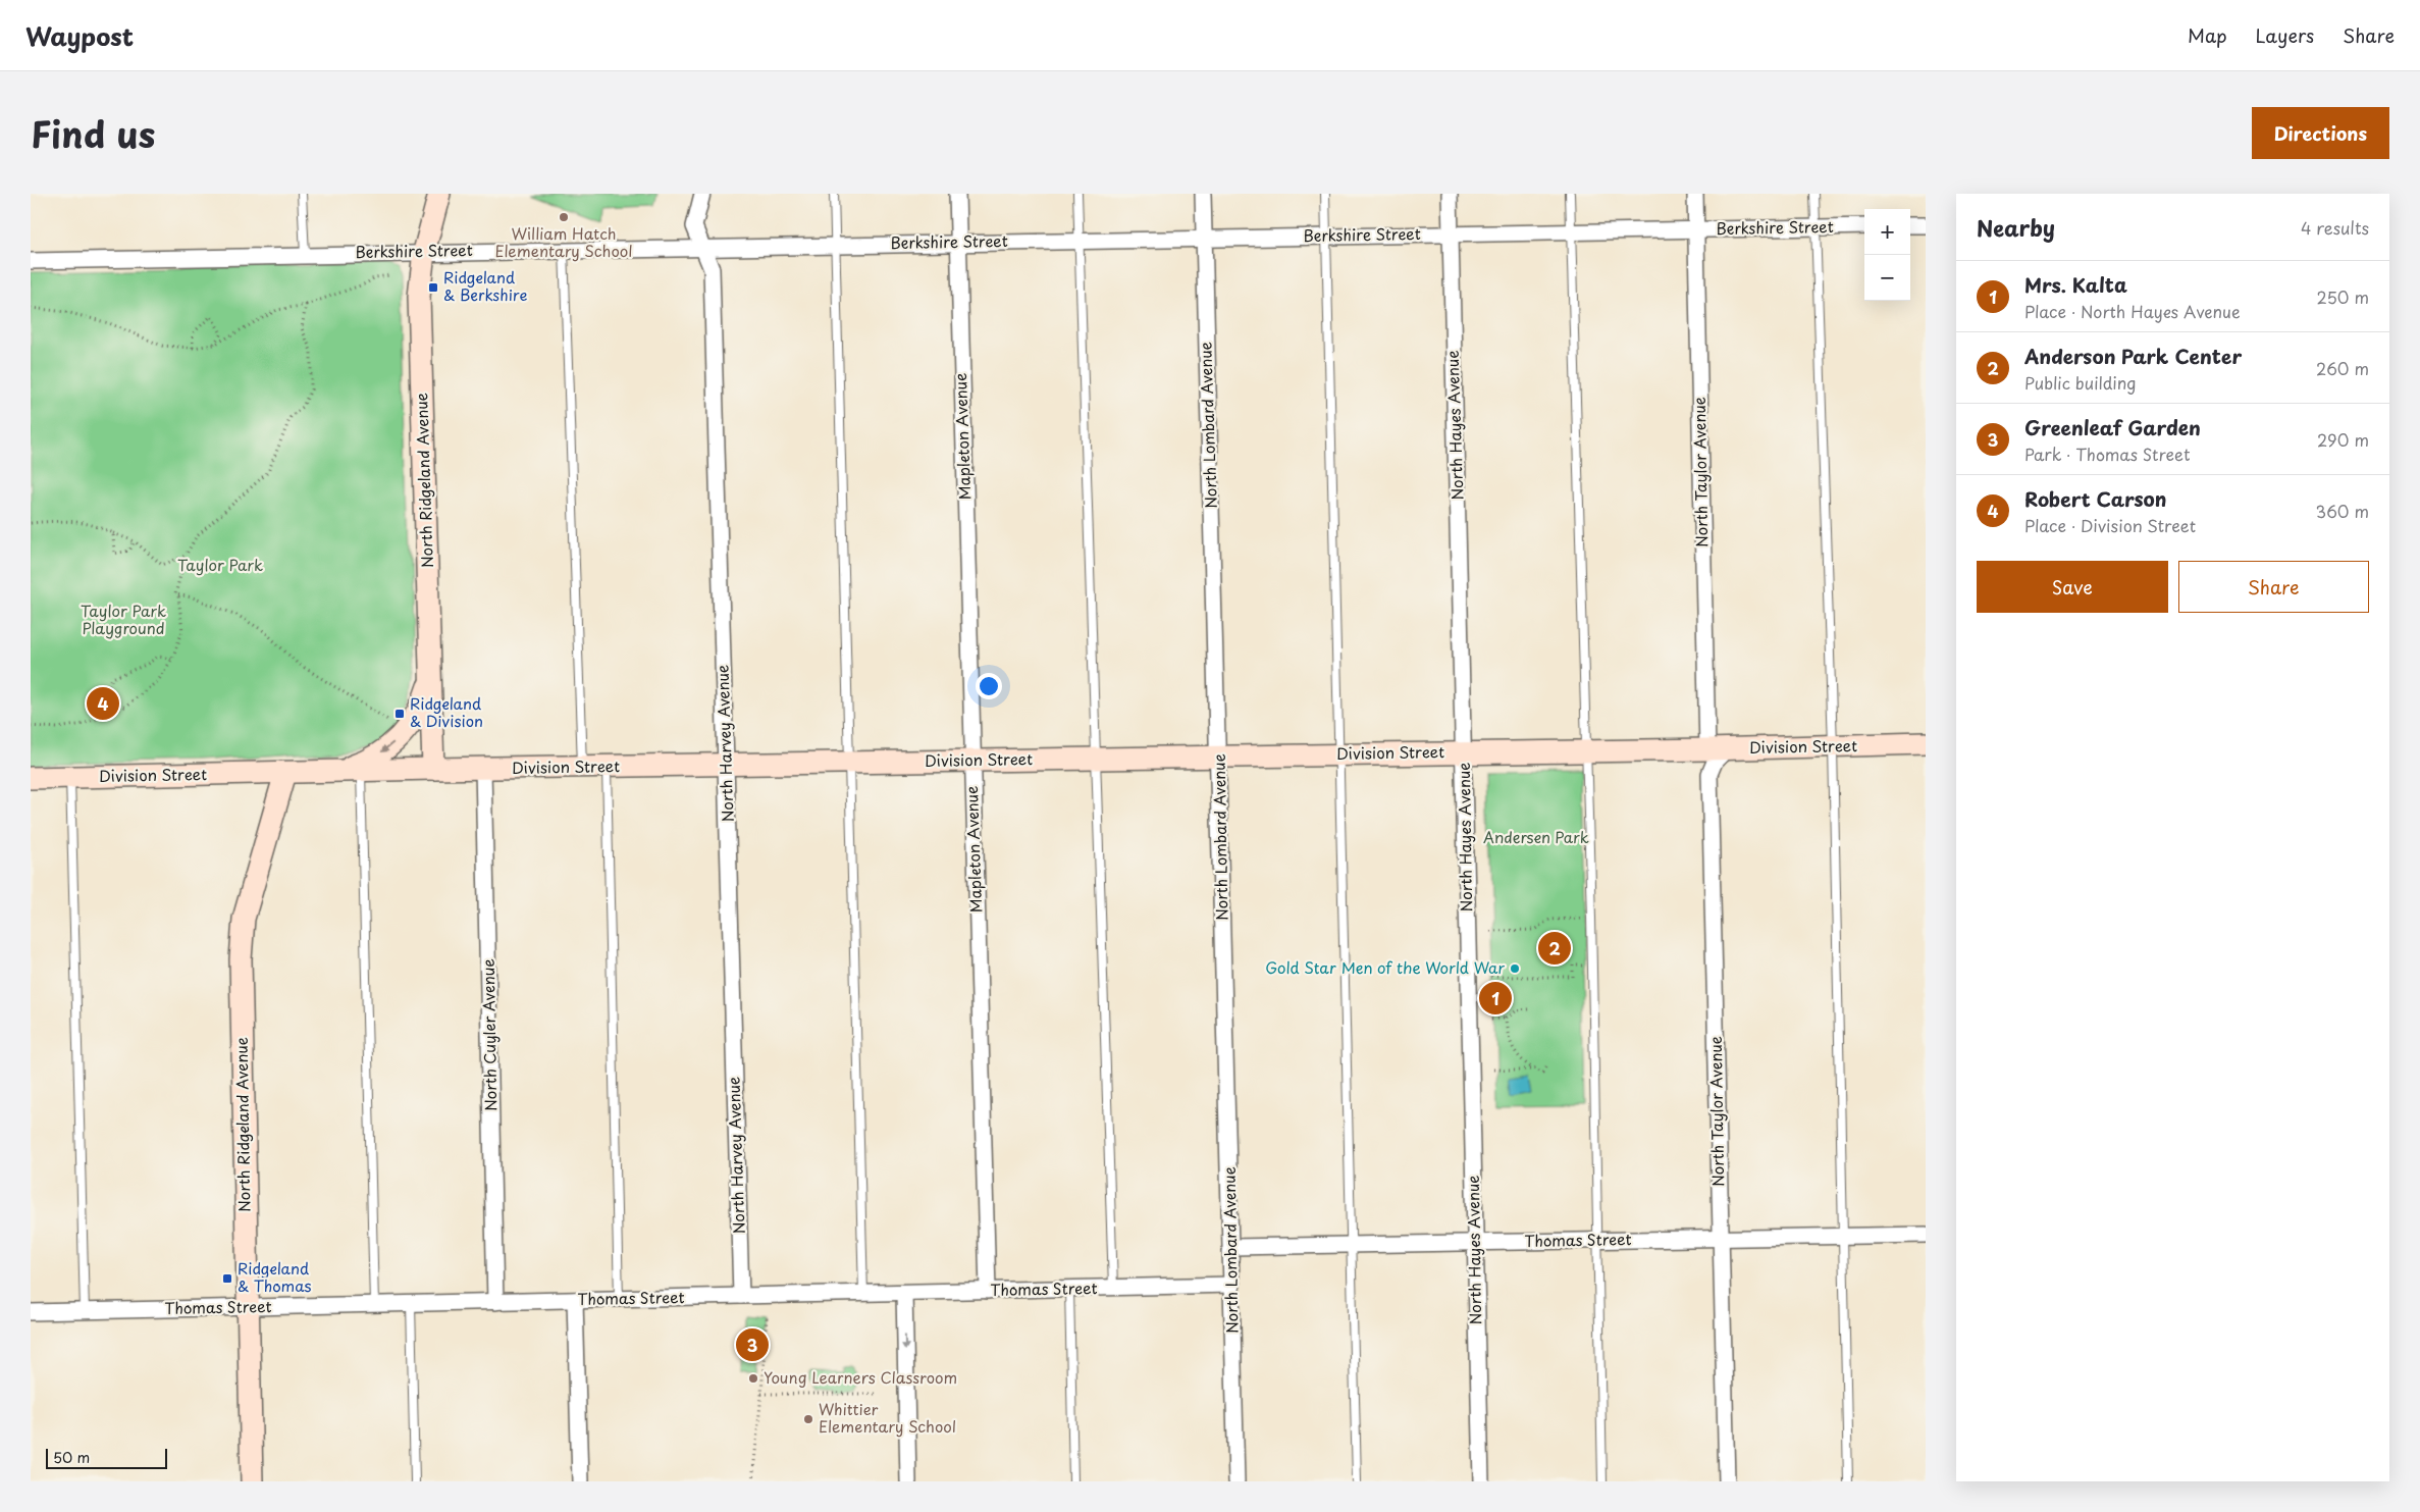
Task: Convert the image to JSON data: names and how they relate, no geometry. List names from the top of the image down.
{
  "streets": {
    "street": [
      "Berkshire Street",
      "North Lombard Avenue",
      "North Hayes Avenue",
      "Mapleton Avenue",
      "North Taylor Avenue",
      "North Ridgeland Avenue",
      "North Harvey Avenue",
      "Division Street",
      "North Cuyler Avenue",
      "Thomas Street"
    ]
  },
  "crossings": [
    ["Berkshire Street", "North Lombard Avenue"],
    ["Berkshire Street", "North Hayes Avenue"],
    ["Berkshire Street", "Mapleton Avenue"],
    ["Berkshire Street", "North Taylor Avenue"],
    ["Berkshire Street", "North Ridgeland Avenue"],
    ["Berkshire Street", "North Harvey Avenue"],
    ["North Lombard Avenue", "Division Street"],
    ["North Lombard Avenue", "Thomas Street"],
    ["North Hayes Avenue", "Division Street"],
    ["North Hayes Avenue", "Thomas Street"],
    ["Mapleton Avenue", "Division Street"],
    ["Mapleton Avenue", "Thomas Street"],
    ["North Taylor Avenue", "Division Street"],
    ["North Taylor Avenue", "Thomas Street"],
    ["North Ridgeland Avenue", "Division Street"],
    ["North Ridgeland Avenue", "Thomas Street"],
    ["North Harvey Avenue", "Division Street"],
    ["North Harvey Avenue", "Thomas Street"],
    ["Division Street", "North Cuyler Avenue"],
    ["North Cuyler Avenue", "Thomas Street"]
  ],
  "parks": ["Taylor Park", "Taylor Park Playground", "Andersen Park"],
  "places": {
    "other": [
      "William Hatch Elementary School",
      "Gold Star Men of the World War",
      "Young Learners Classroom",
      "Whittier Elementary School"
    ],
    "transit": ["Ridgeland & Berkshire", "Ridgeland & Division", "Ridgeland & Thomas"]
  },
  "scale_bar": "50 m",
  "page": {
    "header": "Waypost",
    "nav": ["Map", "Layers", "Share"],
    "title": "Find us",
    "buttons": [
      "Directions",
      ["Save", "Share"]
    ],
    "heading": ["Nearby", "4 results"],
    "map_buttons": ["+", "−"],
    "list": [
      {
        "mark": "1",
        "name": "Mrs. Kalta",
        "note": "Place · North Hayes Avenue",
        "value": "250 m"
      },
      {
        "mark": "2",
        "name": "Anderson Park Center",
        "note": "Public building",
        "value": "260 m"
      },
      {
        "mark": "3",
        "name": "Greenleaf Garden",
        "note": "Park · Thomas Street",
        "value": "290 m"
      },
      {
        "mark": "4",
        "name": "Robert Carson",
        "note": "Place · Division Street",
        "value": "360 m"
      }
    ],
    "pins": [
      "4",
      "2",
      "1",
      "3"
    ],
    "scale": "50 m"
  }
}
